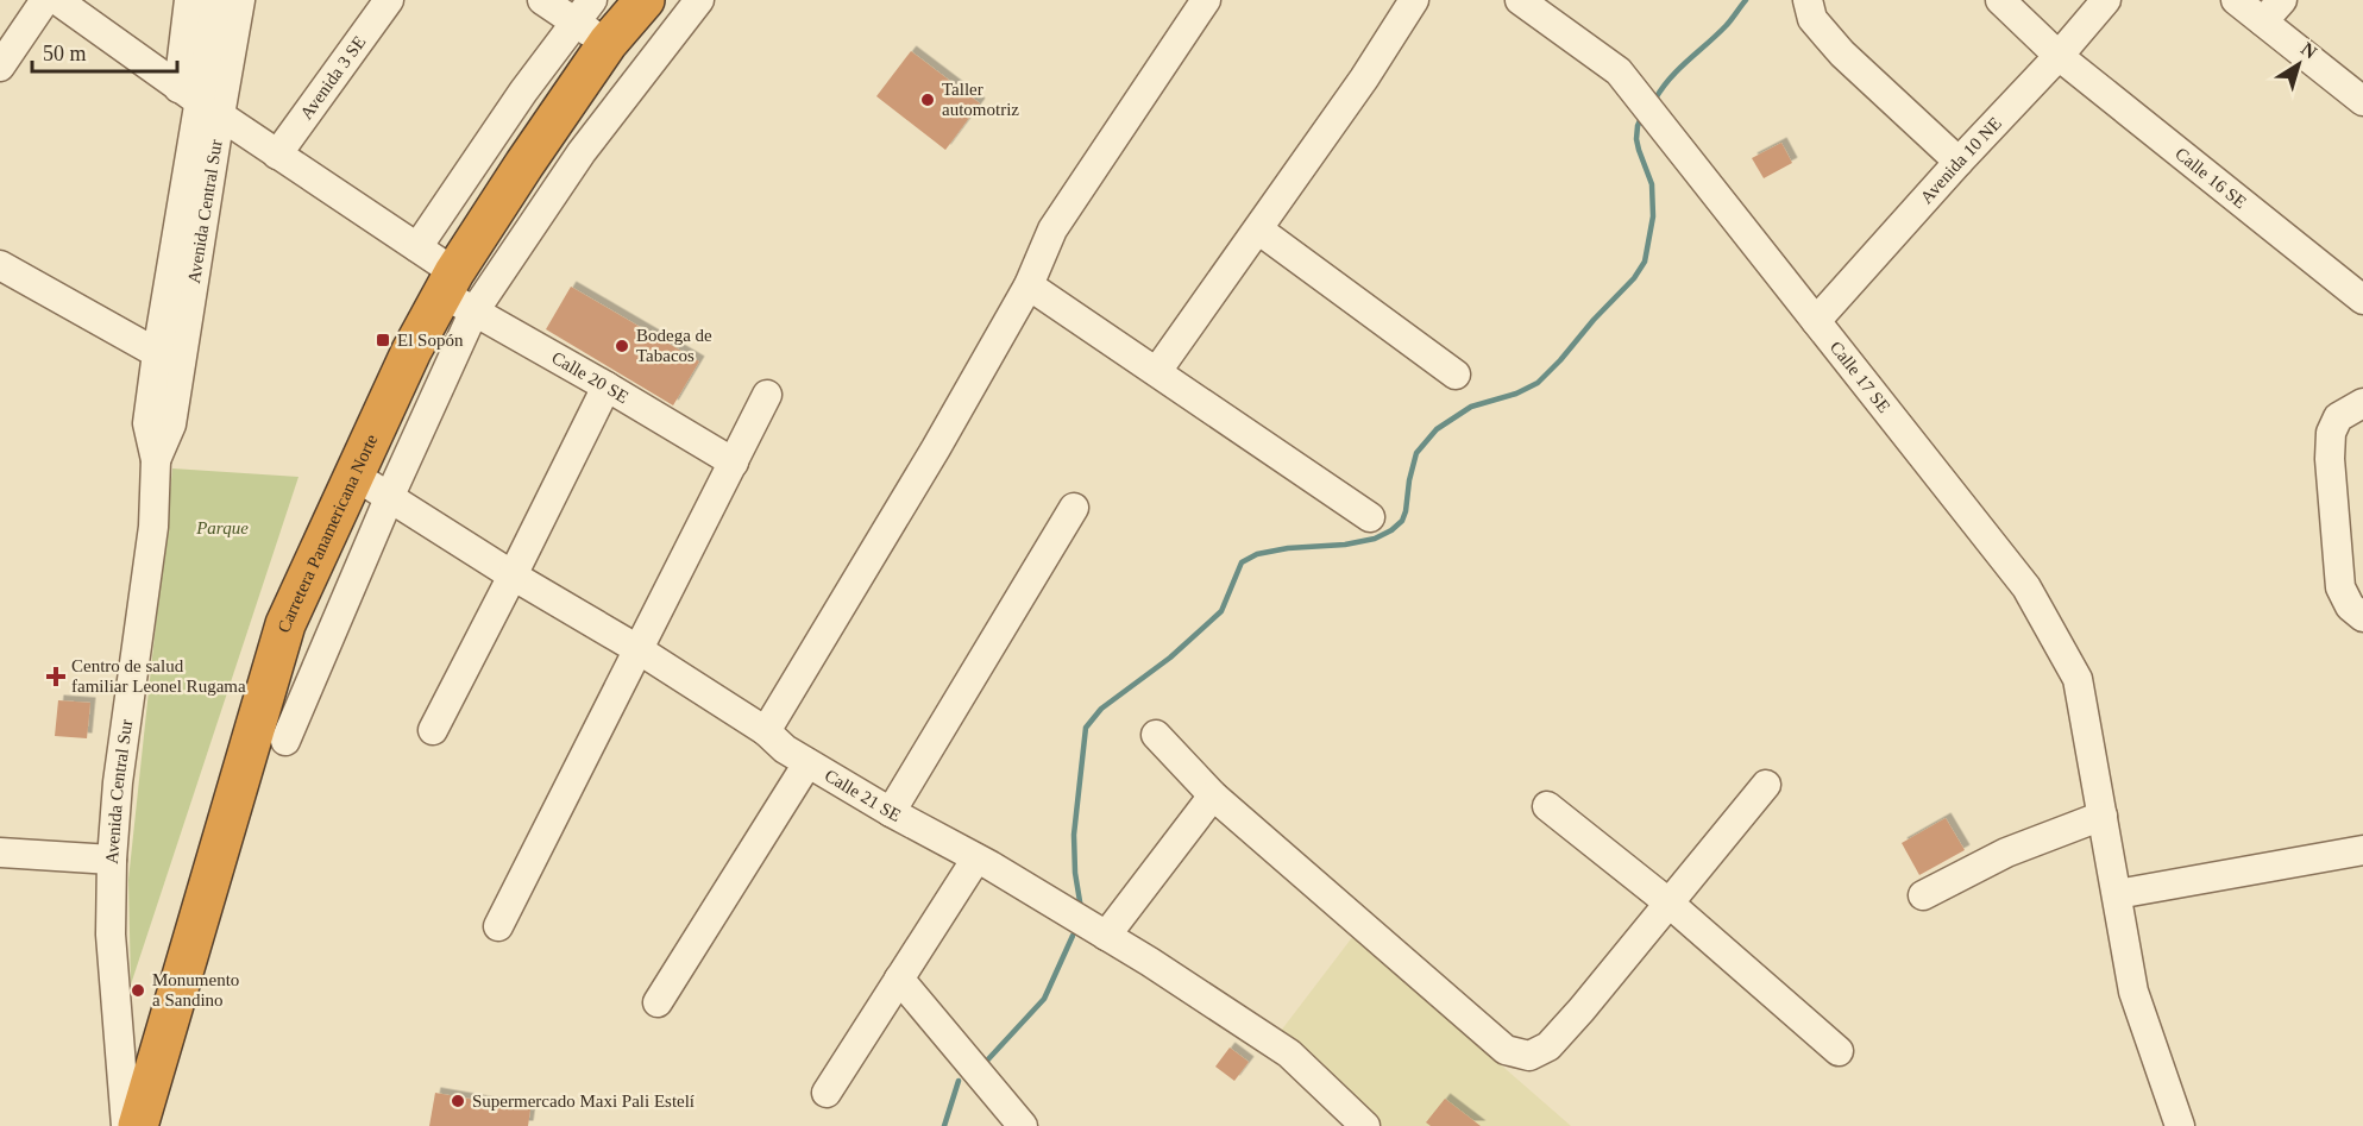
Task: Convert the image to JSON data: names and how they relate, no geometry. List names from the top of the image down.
{
  "streets": {
    "highway": ["Carretera Panamericana Norte"],
    "street": [
      "Avenida 3 SE",
      "Avenida 10 NE",
      "Calle 16 SE",
      "Avenida Central Sur",
      "Calle 20 SE",
      "Calle 17 SE",
      "Calle 21 SE"
    ]
  },
  "crossings": [
    ["Avenida 3 SE", "Calle 20 SE"],
    ["Avenida 10 NE", "Calle 16 SE"],
    ["Avenida 10 NE", "Calle 17 SE"],
    ["Avenida Central Sur", "Calle 20 SE"],
    ["Calle 20 SE", "Carretera Panamericana Norte"],
    ["Carretera Panamericana Norte", "Calle 21 SE"]
  ],
  "parks": ["Parque"],
  "places": {
    "other": [
      "Taller automotriz",
      "Bodega de Tabacos",
      "Monumento a Sandino",
      "Supermercado Maxi Pali Estelí"
    ],
    "transit": ["El Sopón"],
    "health": ["Centro de salud familiar Leonel Rugama"]
  },
  "scale_bar": "50 m",
  "north": "top right"
}
